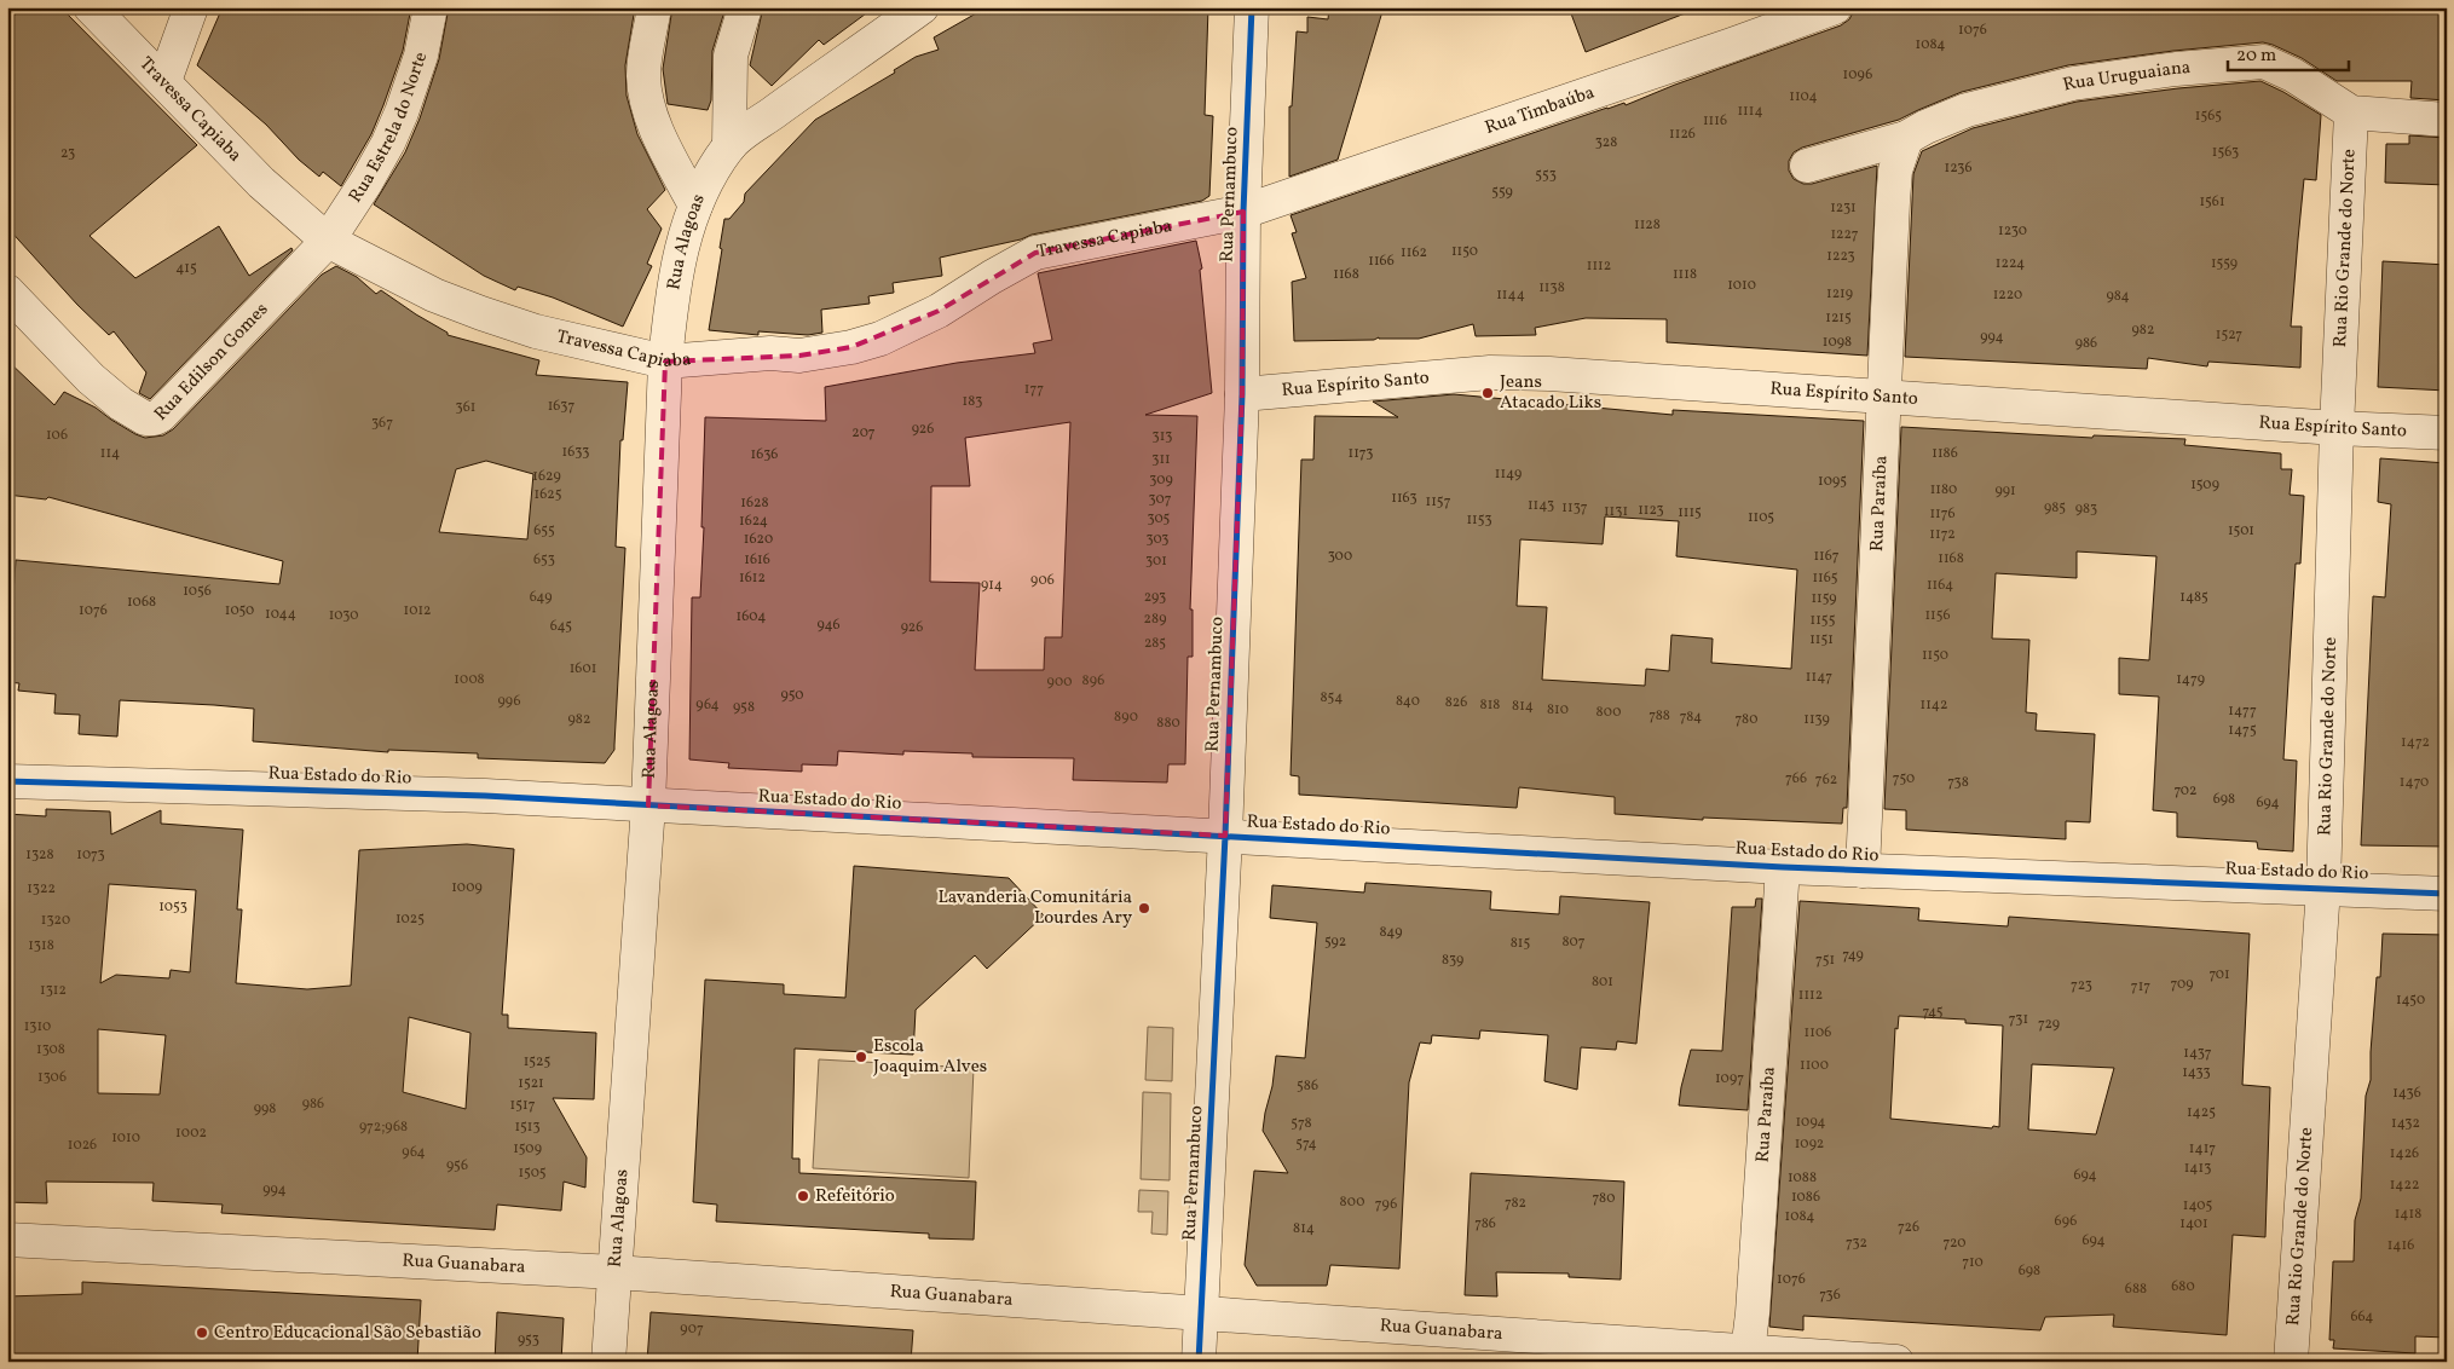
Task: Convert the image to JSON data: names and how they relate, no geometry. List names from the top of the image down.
{
  "streets": {
    "street": [
      "Rua Uruguaiana",
      "Travessa Capiaba",
      "Rua Timbaúba",
      "Rua Estrela do Norte",
      "Rua Pernambuco",
      "Rua Alagoas",
      "Rua Rio Grande do Norte",
      "Rua Edilson Gomes",
      "Rua Espírito Santo",
      "Rua Paraíba",
      "Rua Estado do Rio",
      "Rua Guanabara"
    ]
  },
  "crossings": [
    ["Rua Uruguaiana", "Rua Rio Grande do Norte"],
    ["Rua Uruguaiana", "Rua Paraíba"],
    ["Travessa Capiaba", "Rua Timbaúba"],
    ["Travessa Capiaba", "Rua Estrela do Norte"],
    ["Travessa Capiaba", "Rua Pernambuco"],
    ["Travessa Capiaba", "Rua Alagoas"],
    ["Travessa Capiaba", "Rua Edilson Gomes"],
    ["Rua Timbaúba", "Rua Pernambuco"],
    ["Rua Estrela do Norte", "Rua Edilson Gomes"],
    ["Rua Pernambuco", "Rua Espírito Santo"],
    ["Rua Pernambuco", "Rua Estado do Rio"],
    ["Rua Pernambuco", "Rua Guanabara"],
    ["Rua Alagoas", "Rua Estado do Rio"],
    ["Rua Alagoas", "Rua Guanabara"],
    ["Rua Rio Grande do Norte", "Rua Espírito Santo"],
    ["Rua Rio Grande do Norte", "Rua Estado do Rio"],
    ["Rua Espírito Santo", "Rua Paraíba"],
    ["Rua Paraíba", "Rua Estado do Rio"],
    ["Rua Paraíba", "Rua Guanabara"]
  ],
  "places": [
    "Jeans Atacado Liks",
    "Lavanderia Comunitária Lourdes Ary",
    "Escola Joaquim Alves",
    "Refeitório",
    "Centro Educacional São Sebastião"
  ],
  "house_numbers": [
    "1076",
    "1084",
    "1096",
    "1104",
    "1114",
    "1565",
    "1116",
    "1126",
    "328",
    "1563",
    "23",
    "1236",
    "553",
    "559",
    "1561",
    "1231",
    "1128",
    "1230",
    "1227",
    "1150",
    "1162",
    "1223",
    "1166",
    "1224",
    "1559",
    "1112",
    "415",
    "1168",
    "1118",
    "1010",
    "1138",
    "1219",
    "1144",
    "1220",
    "984",
    "1215",
    "982",
    "1527",
    "994",
    "1098",
    "986",
    "177",
    "183",
    "1637",
    "361",
    "367",
    "926",
    "207",
    "106",
    "313",
    "1633",
    "114",
    "1173",
    "1186",
    "1636",
    "311",
    "1149",
    "1629",
    "309",
    "1095",
    "1509",
    "1180",
    "991",
    "1625",
    "1163",
    "307",
    "1157",
    "1628",
    "1143",
    "1137",
    "985",
    "983",
    "1123",
    "1131",
    "1115",
    "1176",
    "1105",
    "305",
    "1153",
    "1624",
    "655",
    "1501",
    "1172",
    "1620",
    "303",
    "300",
    "1167",
    "1168",
    "653",
    "1616",
    "301",
    "1612",
    "1165",
    "906",
    "914",
    "1164",
    "1056",
    "649",
    "293",
    "1485",
    "1159",
    "1068",
    "1076",
    "1050",
    "1012",
    "1044",
    "1030",
    "1156",
    "1604",
    "289",
    "1155",
    "946",
    "645",
    "926",
    "1151",
    "285",
    "1150",
    "1601",
    "1147",
    "1008",
    "1479",
    "896",
    "900",
    "950",
    "854",
    "996",
    "840",
    "826",
    "964",
    "818",
    "1142",
    "814",
    "958",
    "810",
    "1477",
    "800",
    "788",
    "890",
    "784",
    "982",
    "780",
    "1139",
    "880",
    "1475",
    "1472",
    "766",
    "750",
    "762",
    "738",
    "1470",
    "702",
    "698",
    "694",
    "1328",
    "1073",
    "1009",
    "1322",
    "1053",
    "1025",
    "1320",
    "849",
    "592",
    "807",
    "815",
    "1318",
    "749",
    "839",
    "751",
    "701",
    "801",
    "709",
    "723",
    "717",
    "1312",
    "1112",
    "1450",
    "745",
    "731",
    "729",
    "1310",
    "1106",
    "1308",
    "1437",
    "1525",
    "1100",
    "1433",
    "1306",
    "1097",
    "1521",
    "586",
    "1436",
    "986",
    "1517",
    "998",
    "1425",
    "1094",
    "578",
    "1432",
    "972;968",
    "1513",
    "1002",
    "1010",
    "574",
    "1092",
    "1026",
    "1509",
    "1417",
    "964",
    "1426",
    "956",
    "1413",
    "1505",
    "694",
    "1088",
    "1422",
    "994",
    "1086",
    "780",
    "800",
    "782",
    "796",
    "1405",
    "1418",
    "1084",
    "696",
    "786",
    "1401",
    "726",
    "814",
    "694",
    "732",
    "720",
    "1416",
    "710",
    "698",
    "1076",
    "680",
    "688",
    "736",
    "664",
    "907",
    "953"
  ],
  "scale_bar": "20 m"
}
